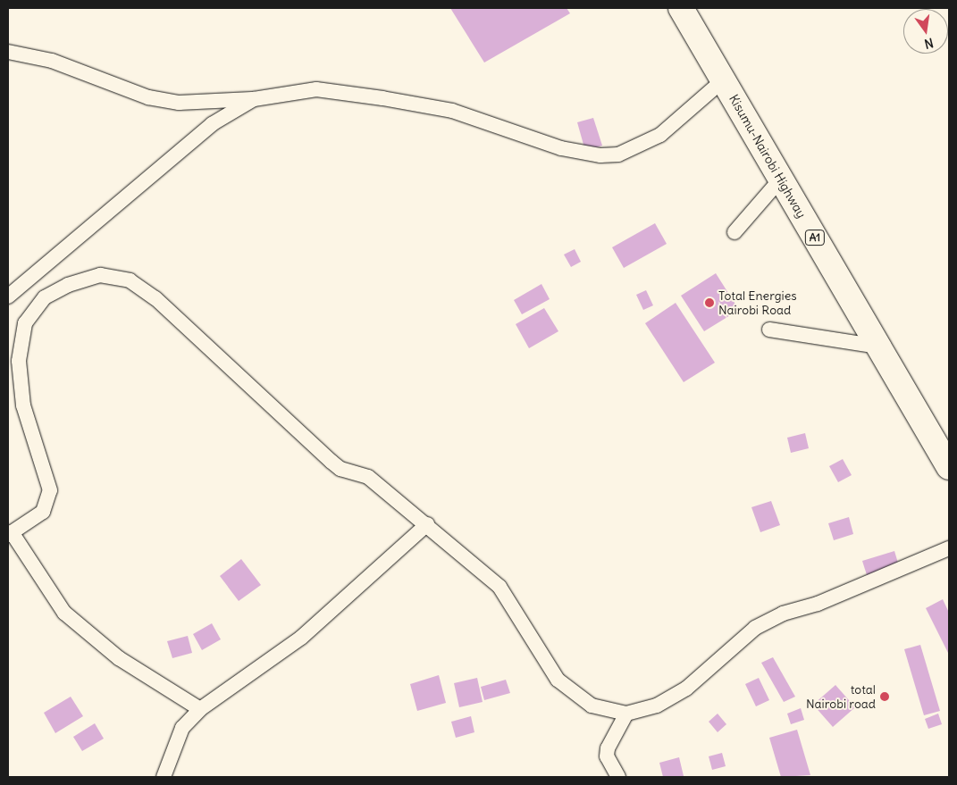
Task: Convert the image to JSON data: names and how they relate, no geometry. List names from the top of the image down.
{
  "streets": {
    "highway": ["Kisumu-Nairobi Highway", "A1"]
  },
  "places": ["Total Energies Nairobi Road", "total Nairobi road"],
  "north": "bottom"
}
